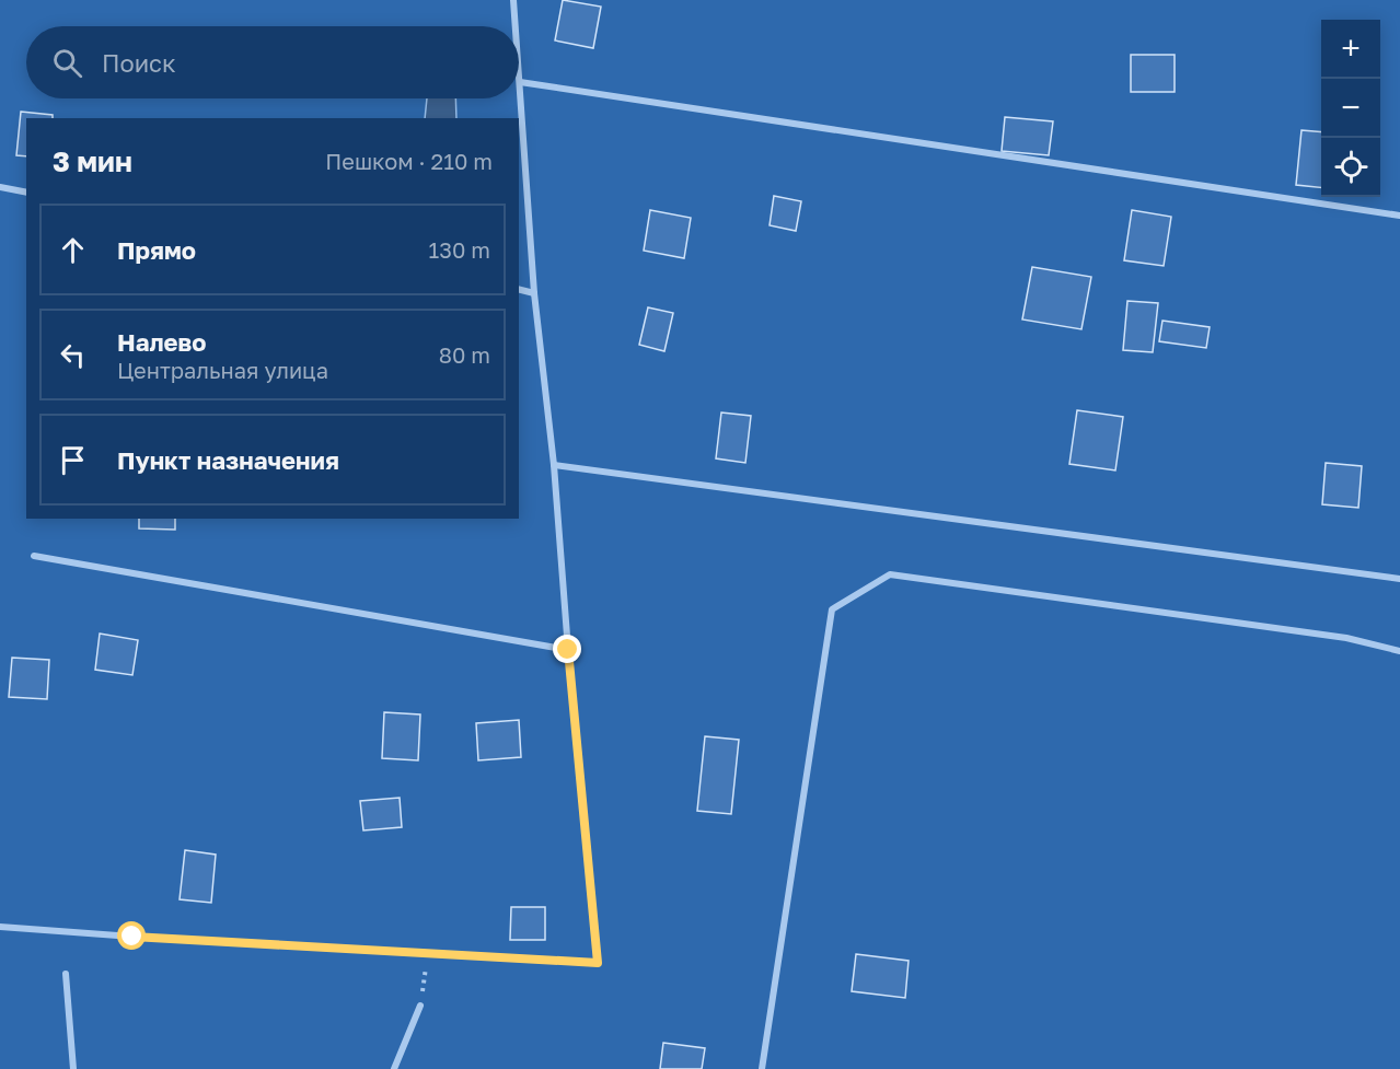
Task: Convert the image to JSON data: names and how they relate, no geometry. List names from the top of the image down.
{
  "page": {
    "map_buttons": ["+", "−"],
    "search": "Поиск",
    "heading": ["3 мин", "Пешком · 210 m"],
    "list": [
      ["Прямо", "130 m"],
      ["Налево", "Центральная улица", "80 m"],
      "Пункт назначения"
    ]
  }
}
